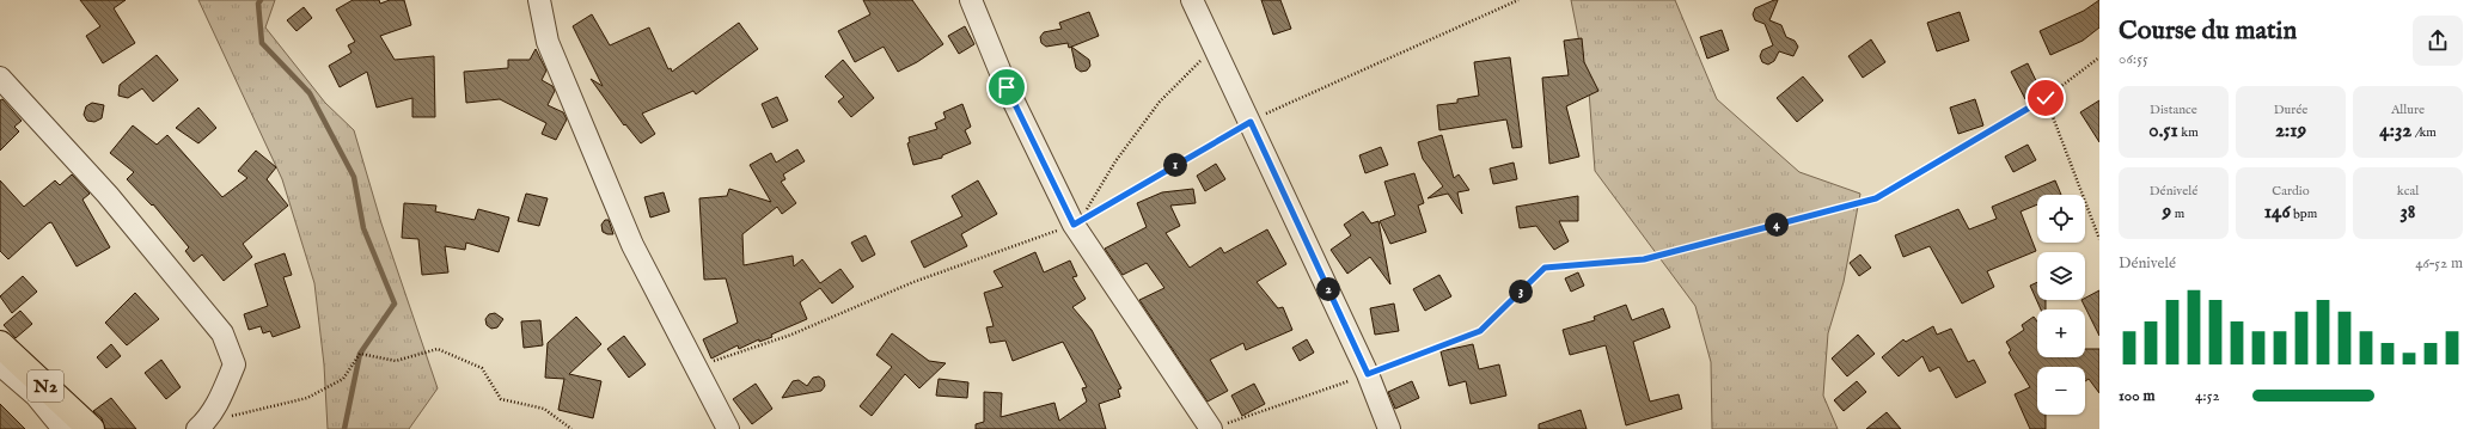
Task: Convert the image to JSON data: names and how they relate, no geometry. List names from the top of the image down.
{
  "streets": {
    "highway": ["N2"]
  },
  "page": {
    "heading": ["Course du matin", "06:55"],
    "stats": [
      ["Distance", "0.51 km"],
      ["Durée", "2:19"],
      ["Allure", "4:32 /km"],
      ["Dénivelé", "9 m"],
      ["Cardio", "146 bpm"],
      ["kcal", "38"]
    ],
    "pins": [
      "1",
      "4",
      "2",
      "3"
    ],
    "map_buttons": ["+", "−"],
    "chart": ["Dénivelé", "46–52 m"],
    "list": [
      {
        "name": "100 m",
        "note": "4:52"
      }
    ]
  }
}
